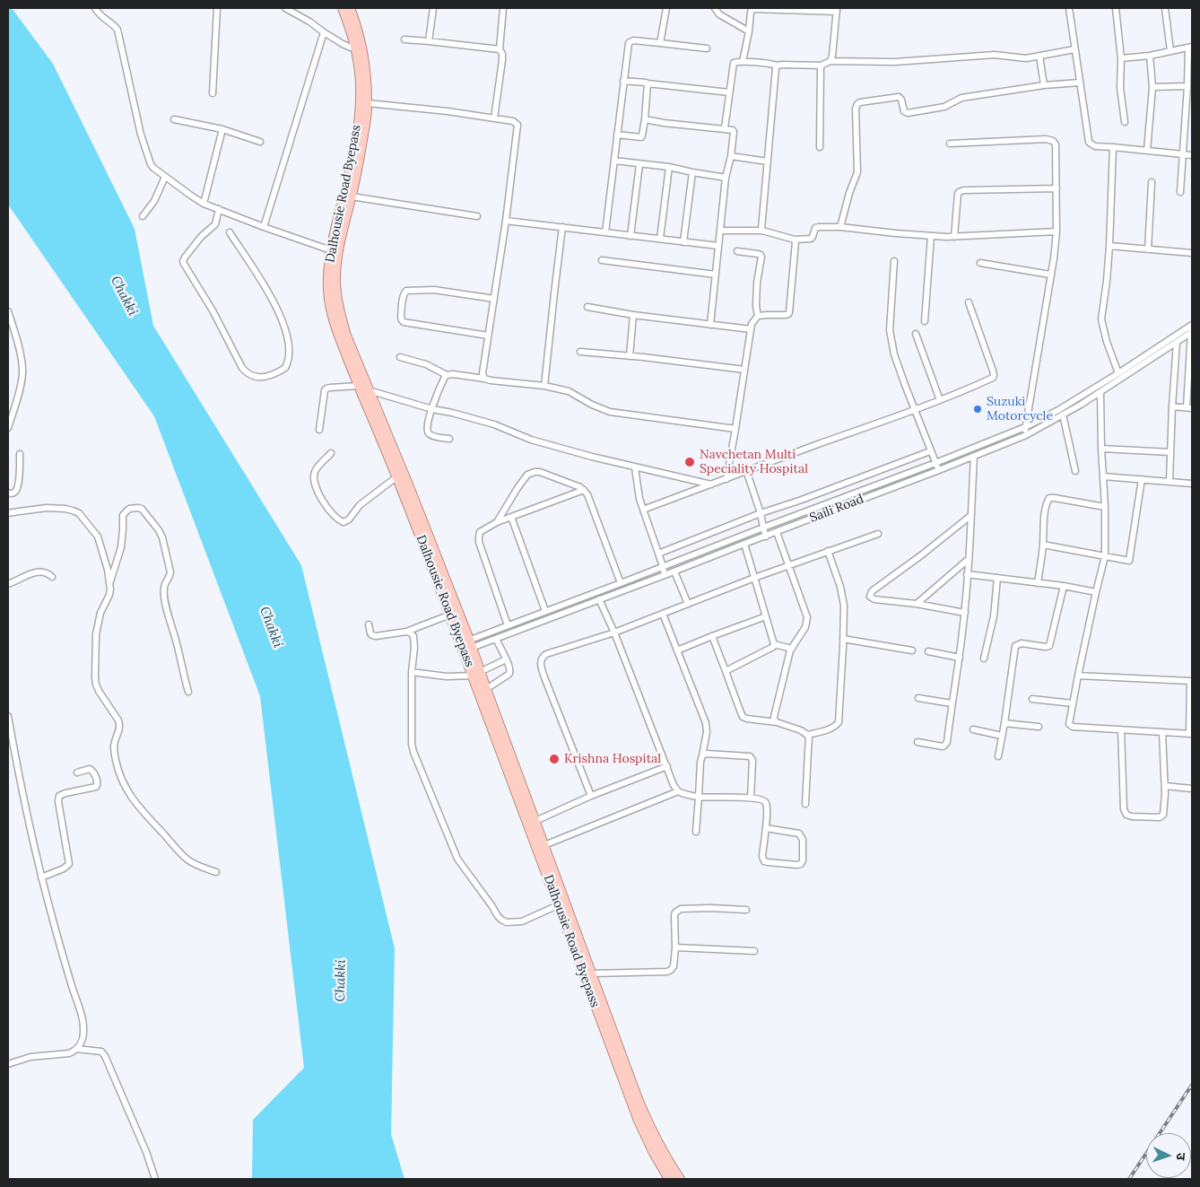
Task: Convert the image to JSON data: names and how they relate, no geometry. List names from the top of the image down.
{
  "streets": {
    "highway": ["Dalhousie Road Byepass"],
    "street": ["Saili Road"]
  },
  "crossings": [
    ["Dalhousie Road Byepass", "Saili Road"]
  ],
  "water": ["Chakki"],
  "places": ["Suzuki Motorcycle", "Navchetan Multi Speciality Hospital", "Krishna Hospital"],
  "north": "right"
}
